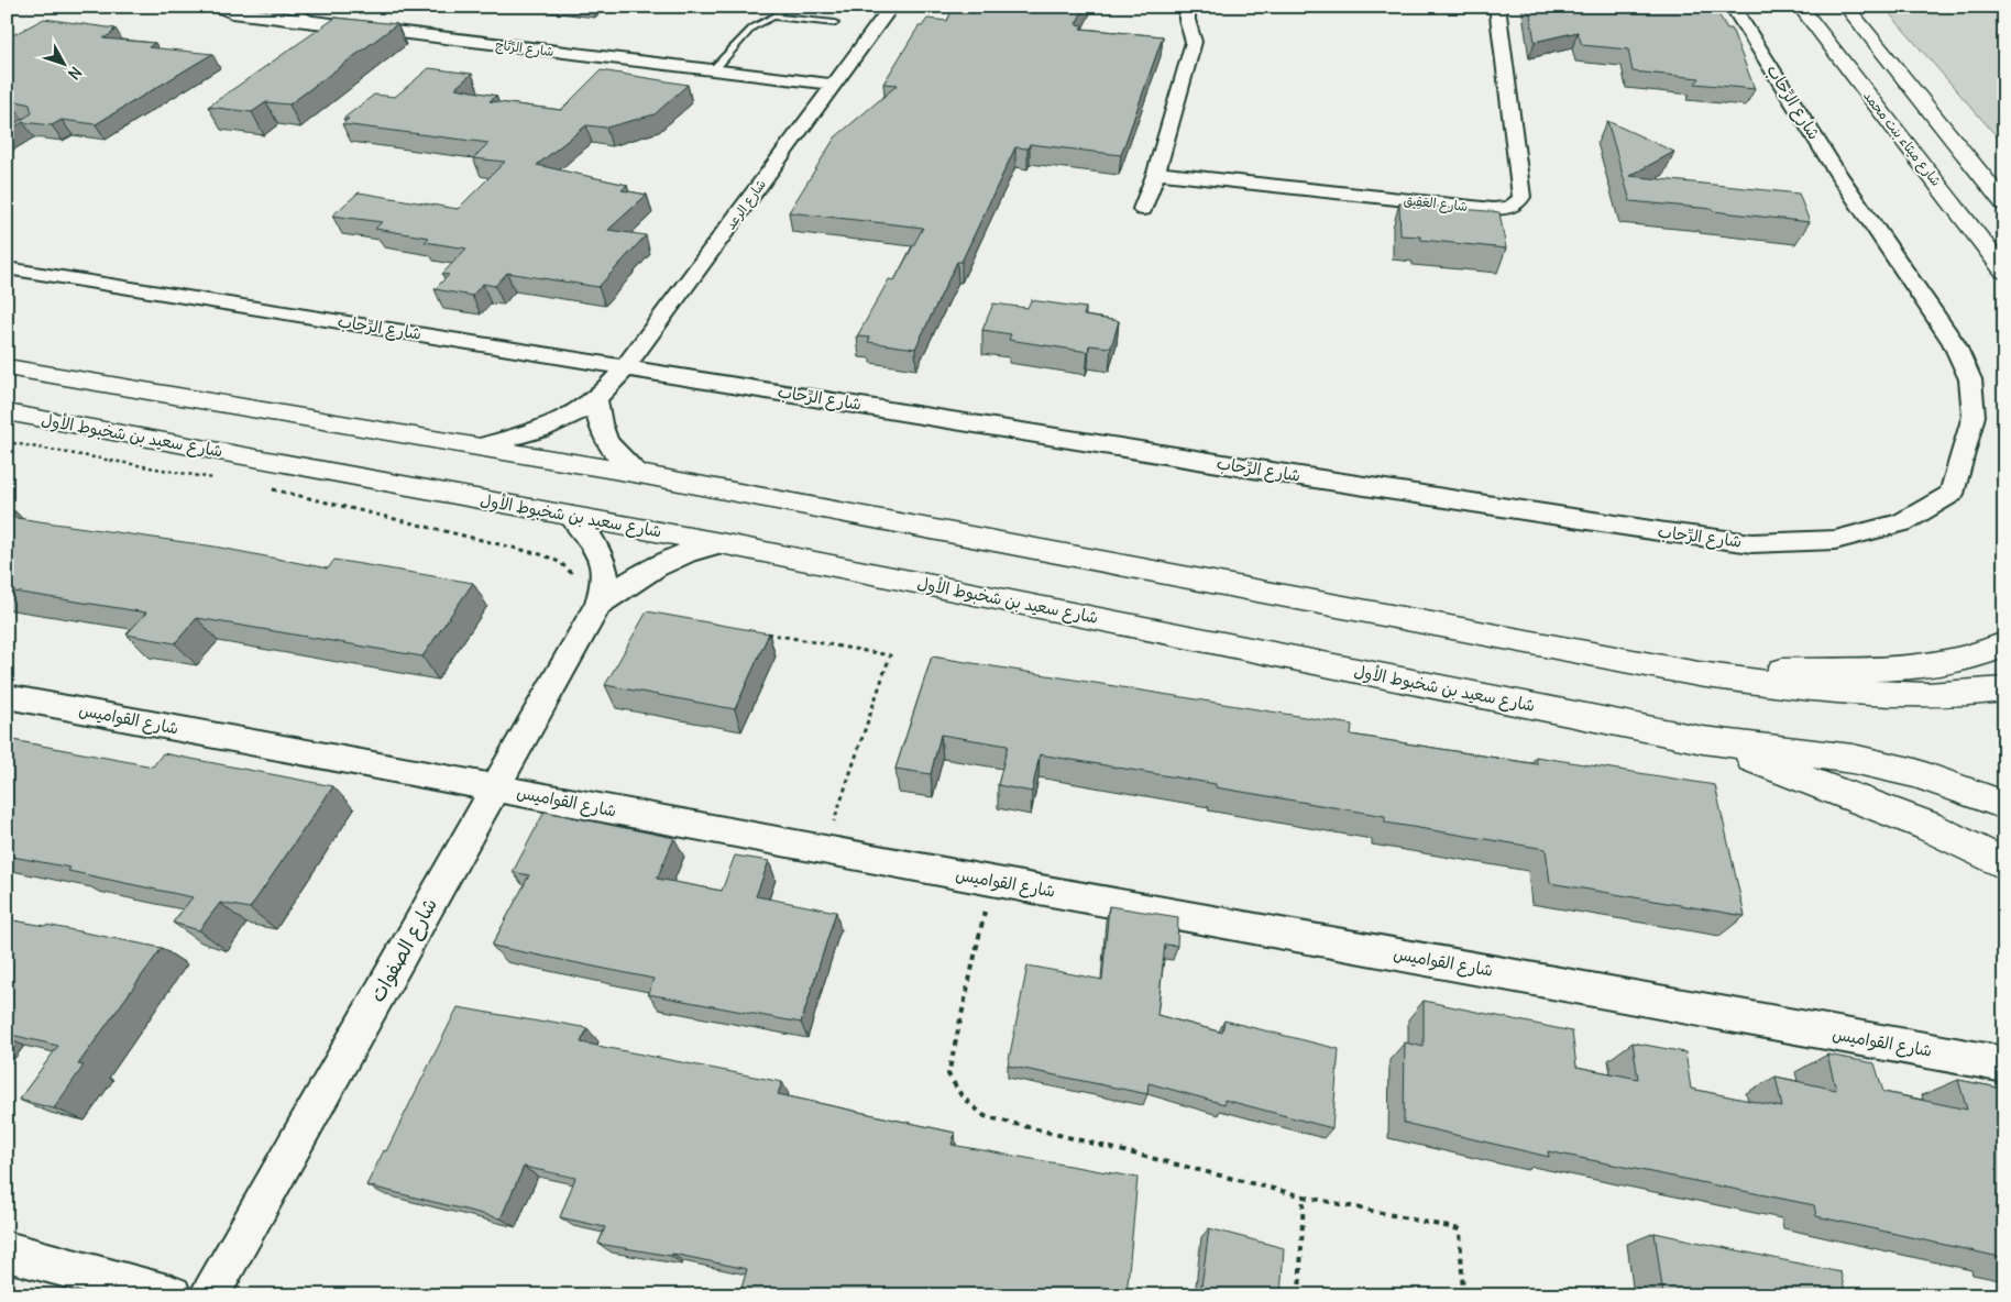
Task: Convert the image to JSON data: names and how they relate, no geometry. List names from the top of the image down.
{
  "streets": {
    "main road": ["شارع ميثاء بنت محمد", "شارع سعيد بن شخبوط الأول"],
    "street": [
      "شارع الرِّتَاج",
      "شارع الرِّحاب",
      "شارع العَقِيق",
      "شارع الرعد",
      "شارع القواميس",
      "شارع الصفوات"
    ]
  },
  "crossings": [
    ["شارع الرِّتَاج", "شارع الرعد"],
    ["شارع الرِّحاب", "شارع الرعد"],
    ["شارع سعيد بن شخبوط الأول", "شارع الصفوات"],
    ["شارع القواميس", "شارع الصفوات"]
  ],
  "north": "bottom right"
}
